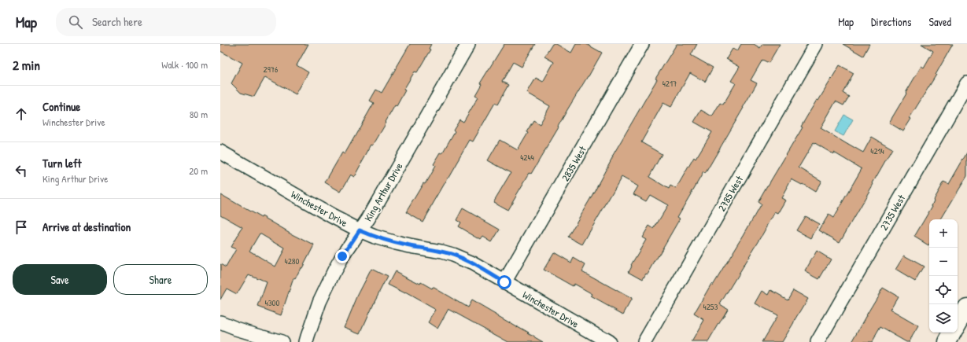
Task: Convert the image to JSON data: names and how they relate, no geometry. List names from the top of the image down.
{
  "streets": {
    "street": [
      "2835 West",
      "King Arthur Drive",
      "2785 West",
      "Winchester Drive",
      "2735 West"
    ]
  },
  "crossings": [
    ["2835 West", "Winchester Drive"],
    ["King Arthur Drive", "Winchester Drive"]
  ],
  "house_numbers": [
    "2976",
    "4217",
    "4214",
    "4244",
    "4280",
    "4300",
    "4253"
  ],
  "page": {
    "header": "Map",
    "search": "Search here",
    "nav": ["Map", "Directions", "Saved"],
    "heading": ["2 min", "Walk · 100 m"],
    "list": [
      ["Continue", "Winchester Drive", "80 m"],
      ["Turn left", "King Arthur Drive", "20 m"],
      "Arrive at destination"
    ],
    "map_buttons": ["+", "−"],
    "buttons": ["Save", "Share"]
  }
}
